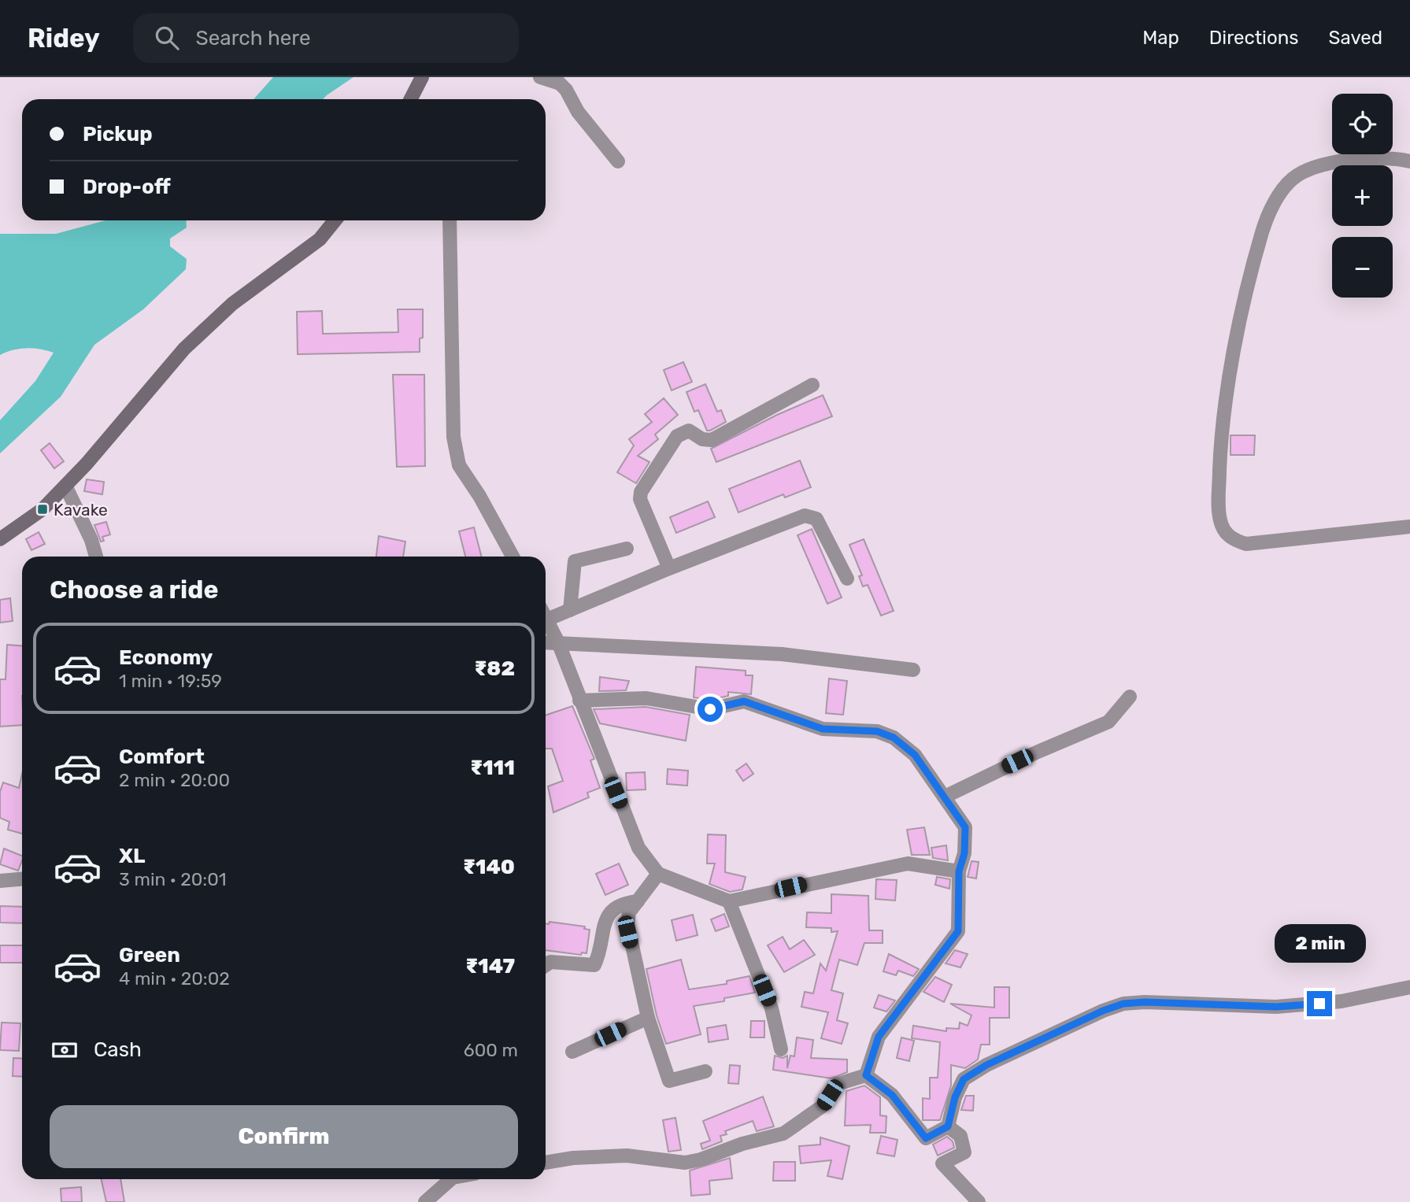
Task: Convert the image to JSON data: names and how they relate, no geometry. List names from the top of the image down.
{
  "places": {
    "transit": ["Kavake"]
  },
  "page": {
    "header": "Ridey",
    "search": "Search here",
    "nav": ["Map", "Directions", "Saved"],
    "map_buttons": ["+", "−"],
    "banner": ["Pickup", "Drop-off"],
    "heading": "Choose a ride",
    "list": [
      {
        "name": "Economy",
        "note": "1 min · 19:59",
        "value": "₹82"
      },
      {
        "name": "Comfort",
        "note": "2 min · 20:00",
        "value": "₹111"
      },
      {
        "name": "XL",
        "note": "3 min · 20:01",
        "value": "₹140"
      },
      {
        "name": "Green",
        "note": "4 min · 20:02",
        "value": "₹147"
      }
    ],
    "bubble": "2 min",
    "pay": ["Cash", "600 m"],
    "buttons": "Confirm"
  }
}
